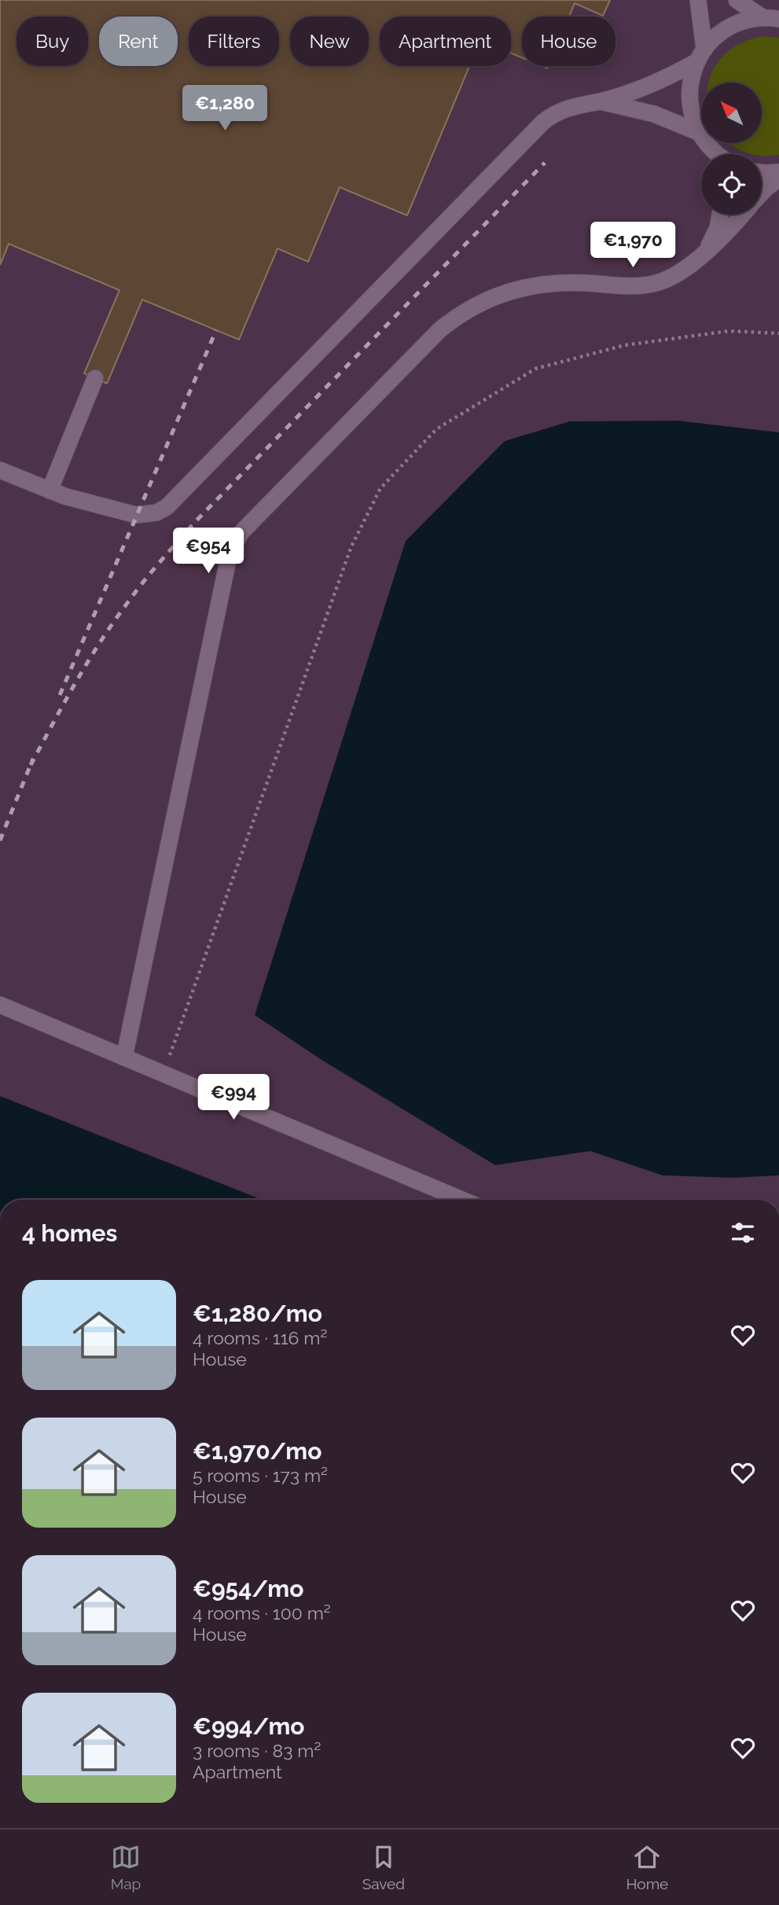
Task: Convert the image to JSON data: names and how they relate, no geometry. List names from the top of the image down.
{
  "north": "top left",
  "page": {
    "chip": [
      "Buy",
      "Rent",
      "Filters",
      "New",
      "Apartment",
      "House"
    ],
    "price": [
      "€1,280",
      "€1,970",
      "€954",
      "€994"
    ],
    "heading": "4 homes",
    "list": [
      {
        "name": "€1,280/mo",
        "note": "4 rooms · 116 m² · House"
      },
      {
        "name": "€1,970/mo",
        "note": "5 rooms · 173 m² · House"
      },
      {
        "name": "€954/mo",
        "note": "4 rooms · 100 m² · House"
      },
      {
        "name": "€994/mo",
        "note": "3 rooms · 83 m² · Apartment"
      }
    ],
    "tabs": ["Map", "Saved", "Home"]
  }
}
